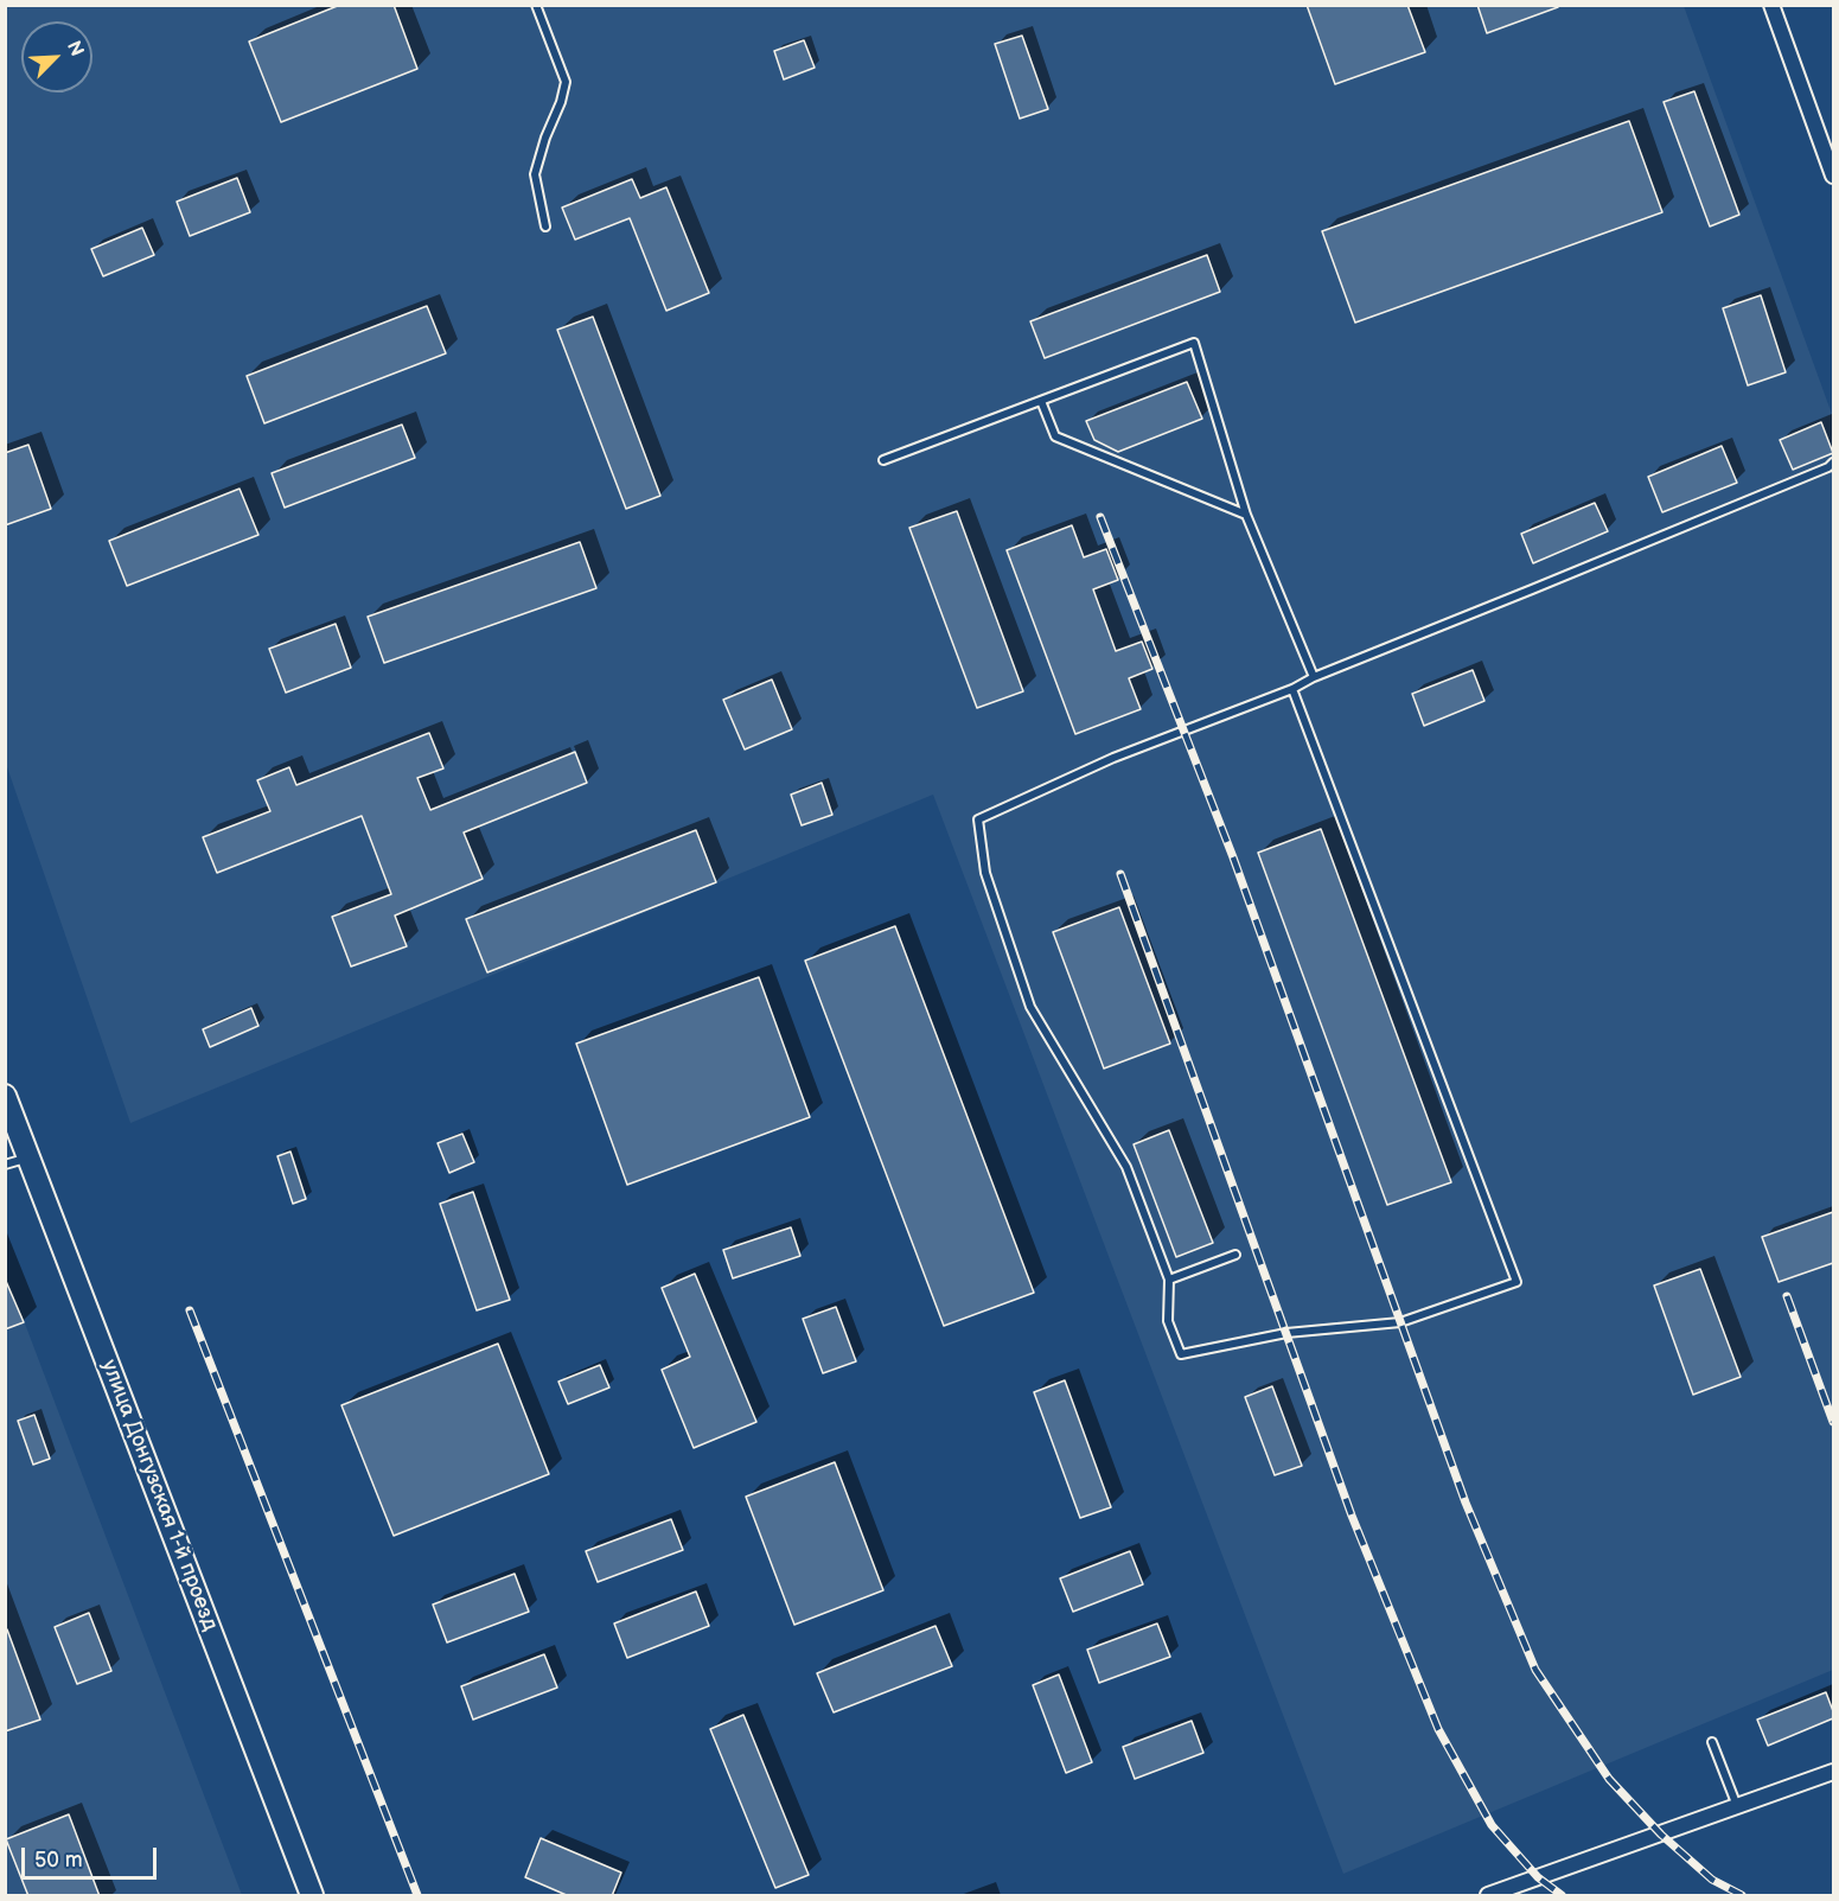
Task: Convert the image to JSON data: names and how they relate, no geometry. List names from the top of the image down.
{
  "streets": {
    "street": ["улица Донгузская 1-й проезд"]
  },
  "scale_bar": "50 m",
  "north": "top right"
}
